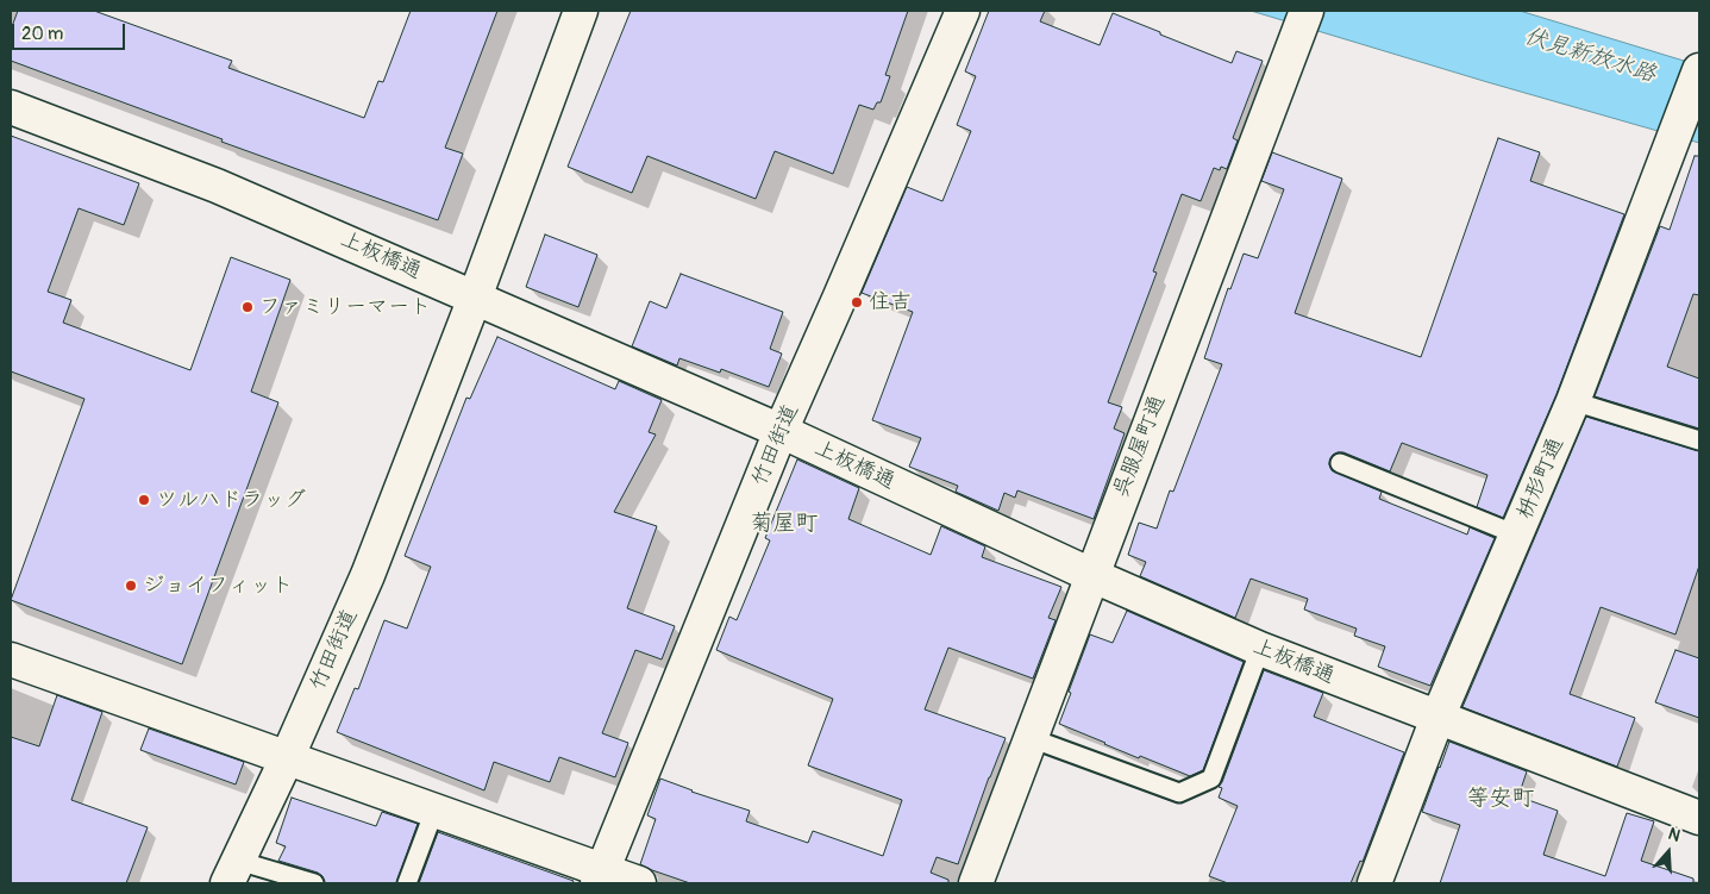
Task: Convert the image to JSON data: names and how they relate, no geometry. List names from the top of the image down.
{
  "streets": {
    "street": [
      "上板橋通",
      "竹田街道",
      "呉服屋町通",
      "枡形町通"
    ]
  },
  "crossings": [
    ["上板橋通", "竹田街道"],
    ["上板橋通", "呉服屋町通"],
    ["上板橋通", "枡形町通"]
  ],
  "districts": ["菊屋町", "等安町"],
  "water": ["伏見新放水路"],
  "places": [
    "住吉",
    "ファミリーマート",
    "ツルハドラッグ",
    "ジョイフィット"
  ],
  "scale_bar": "20 m",
  "north": "top"
}
